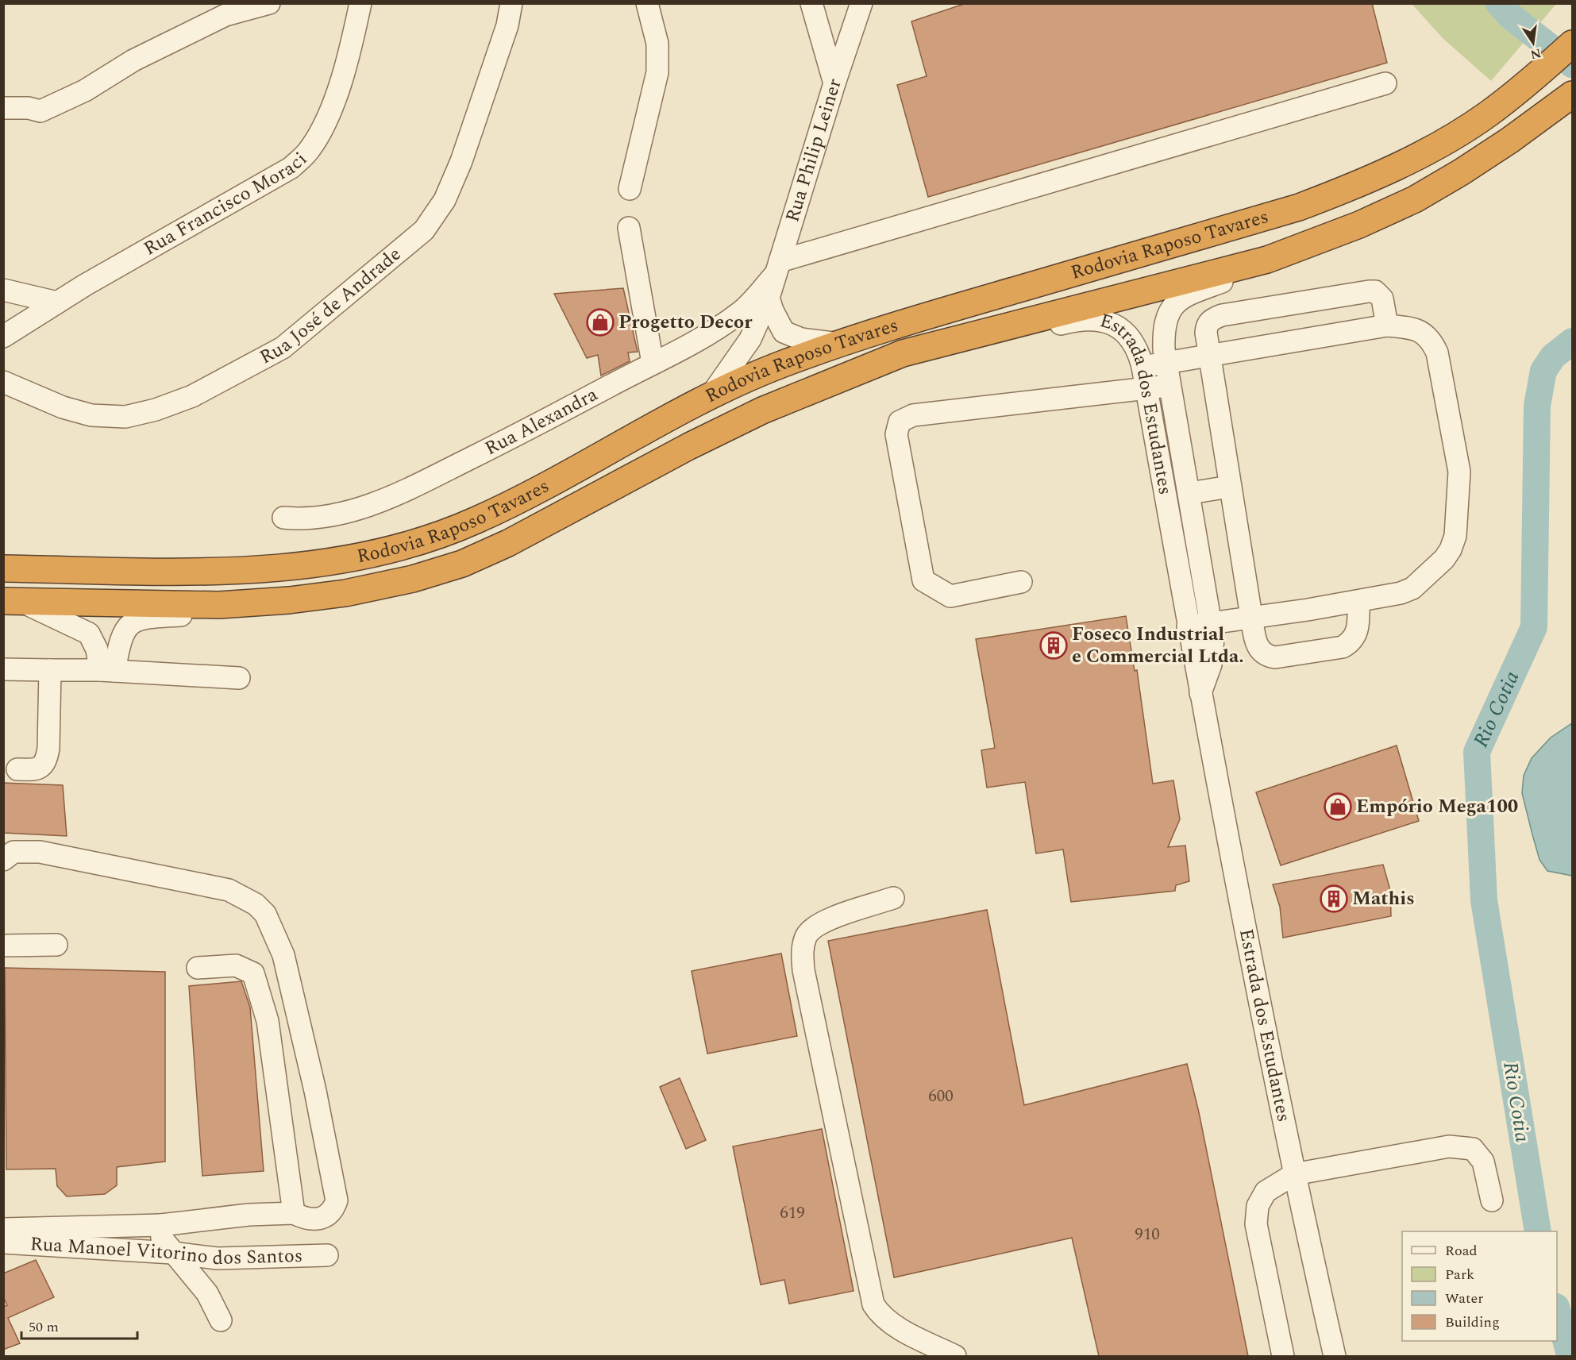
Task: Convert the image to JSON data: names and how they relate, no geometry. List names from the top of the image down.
{
  "streets": {
    "highway": ["Rodovia Raposo Tavares"],
    "street": [
      "Rua Philip Leiner",
      "Rua Francisco Moraci",
      "Rua José de Andrade",
      "Estrada dos Estudantes",
      "Rua Alexandra",
      "Rua Manoel Vitorino dos Santos"
    ]
  },
  "crossings": [
    ["Rua Philip Leiner", "Rodovia Raposo Tavares"],
    ["Rua Philip Leiner", "Rua Alexandra"],
    ["Rodovia Raposo Tavares", "Estrada dos Estudantes"]
  ],
  "water": ["Rio Cotia"],
  "places": {
    "shop": ["Progetto Decor", "Empório Mega100"],
    "building": ["Foseco Industrial e Commercial Ltda.", "Mathis"]
  },
  "house_numbers": ["600", "619", "910"],
  "legend": [
    "Road",
    "Park",
    "Water",
    "Building"
  ],
  "scale_bar": "50 m",
  "north": "bottom"
}
